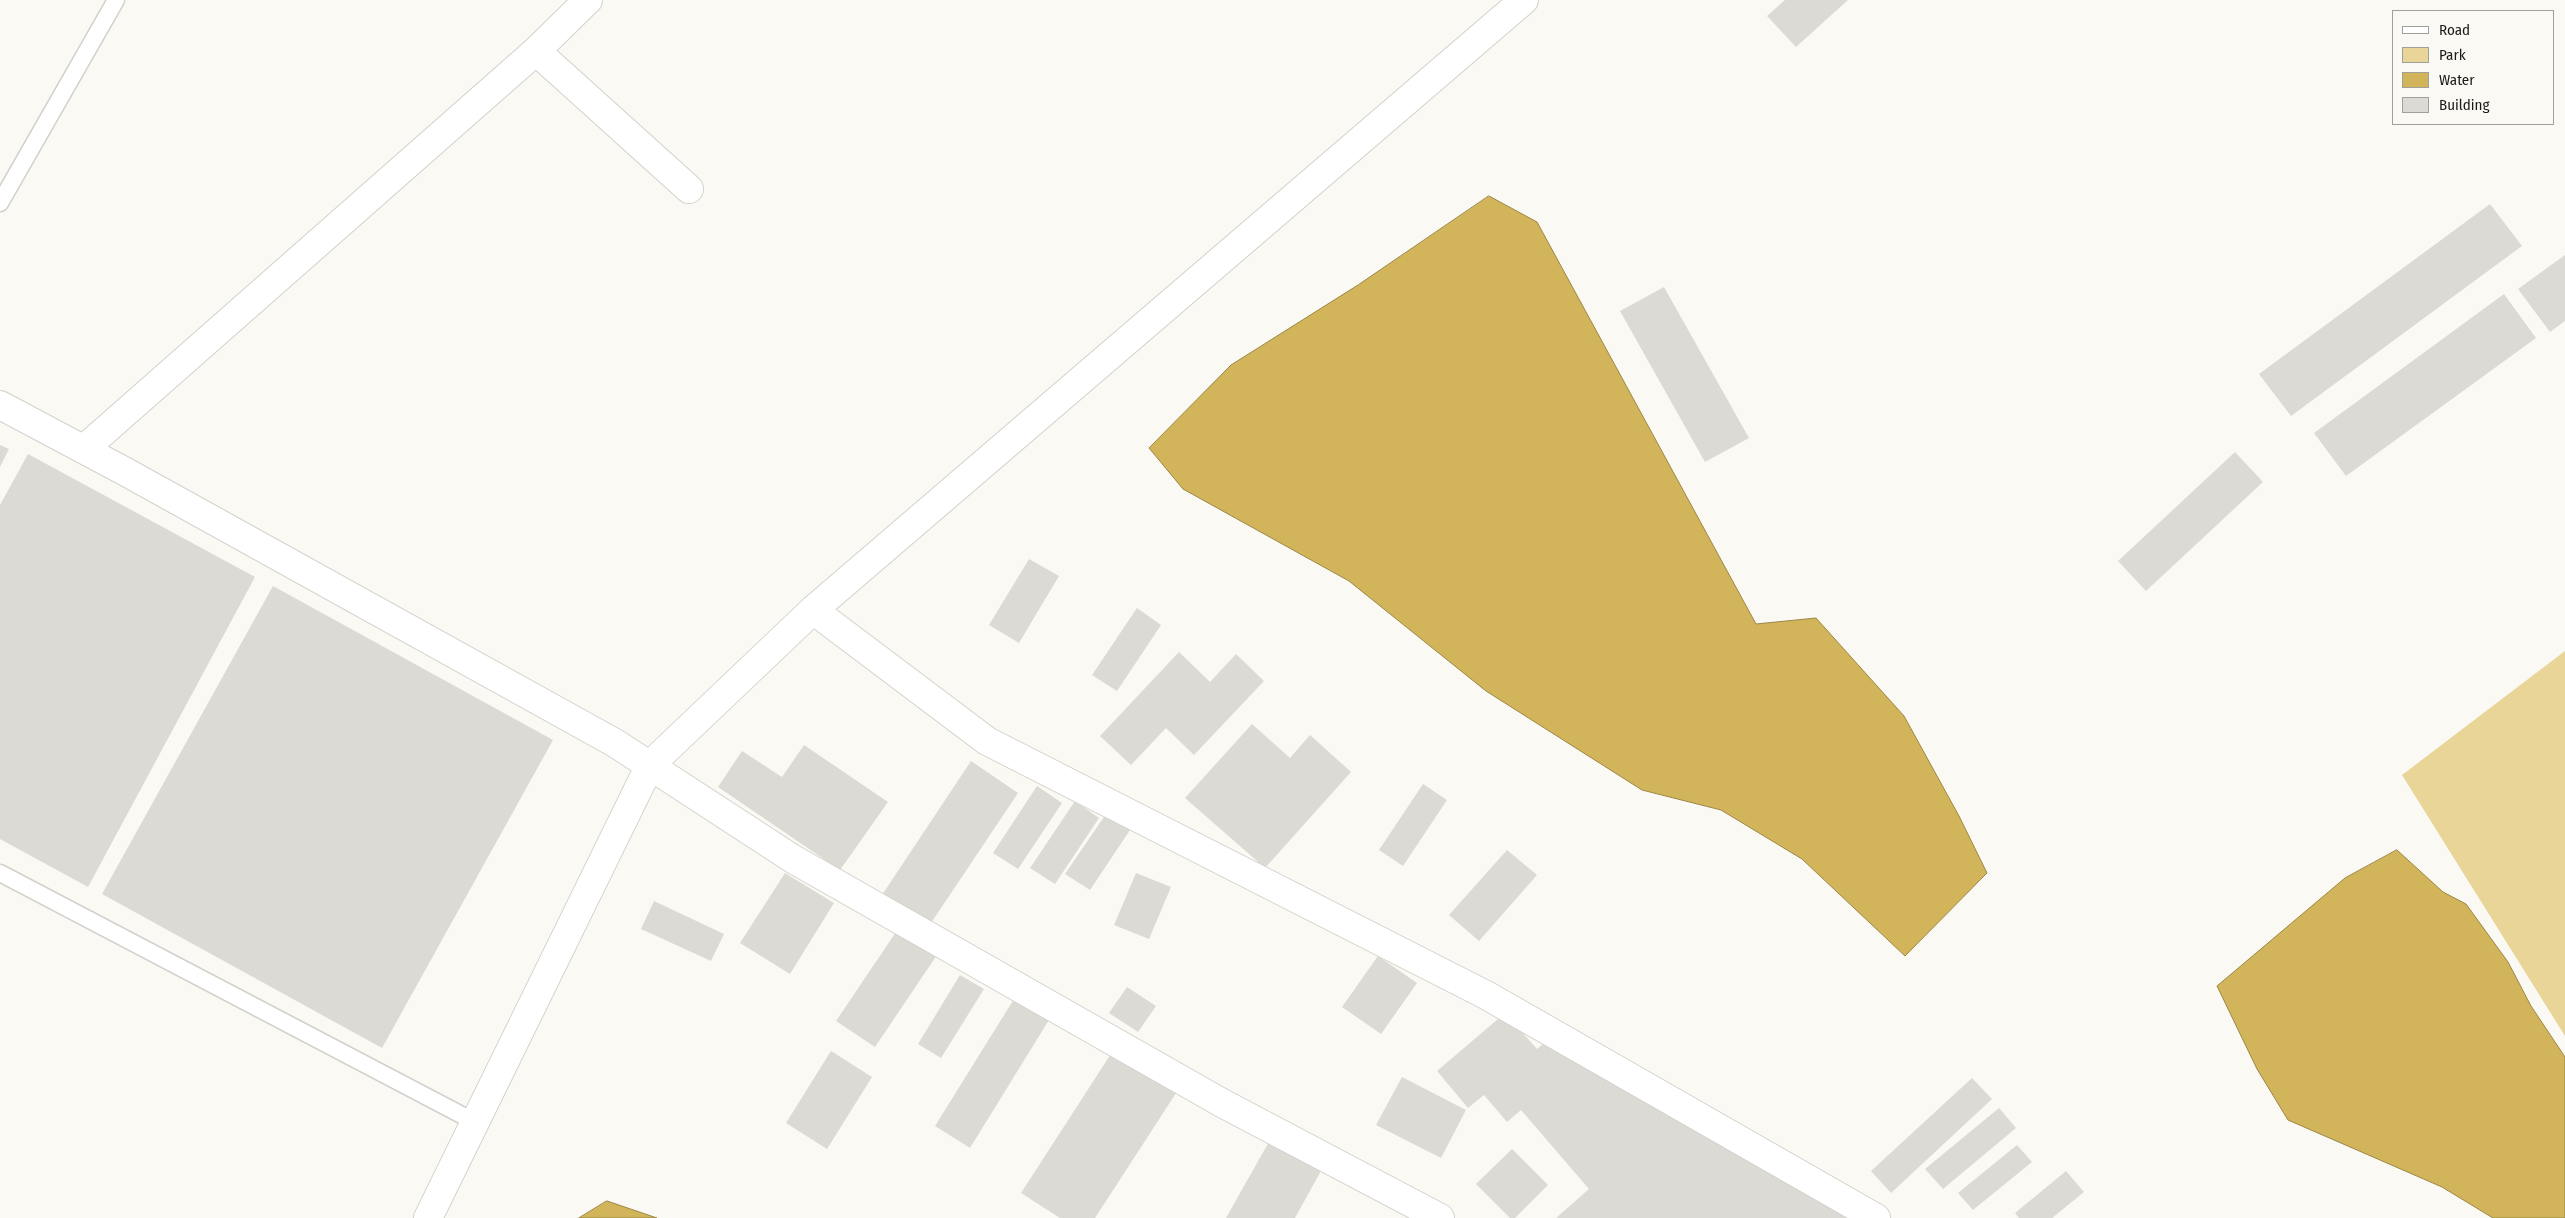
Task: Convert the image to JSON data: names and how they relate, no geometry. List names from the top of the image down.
{
  "legend": [
    "Road",
    "Park",
    "Water",
    "Building"
  ]
}
